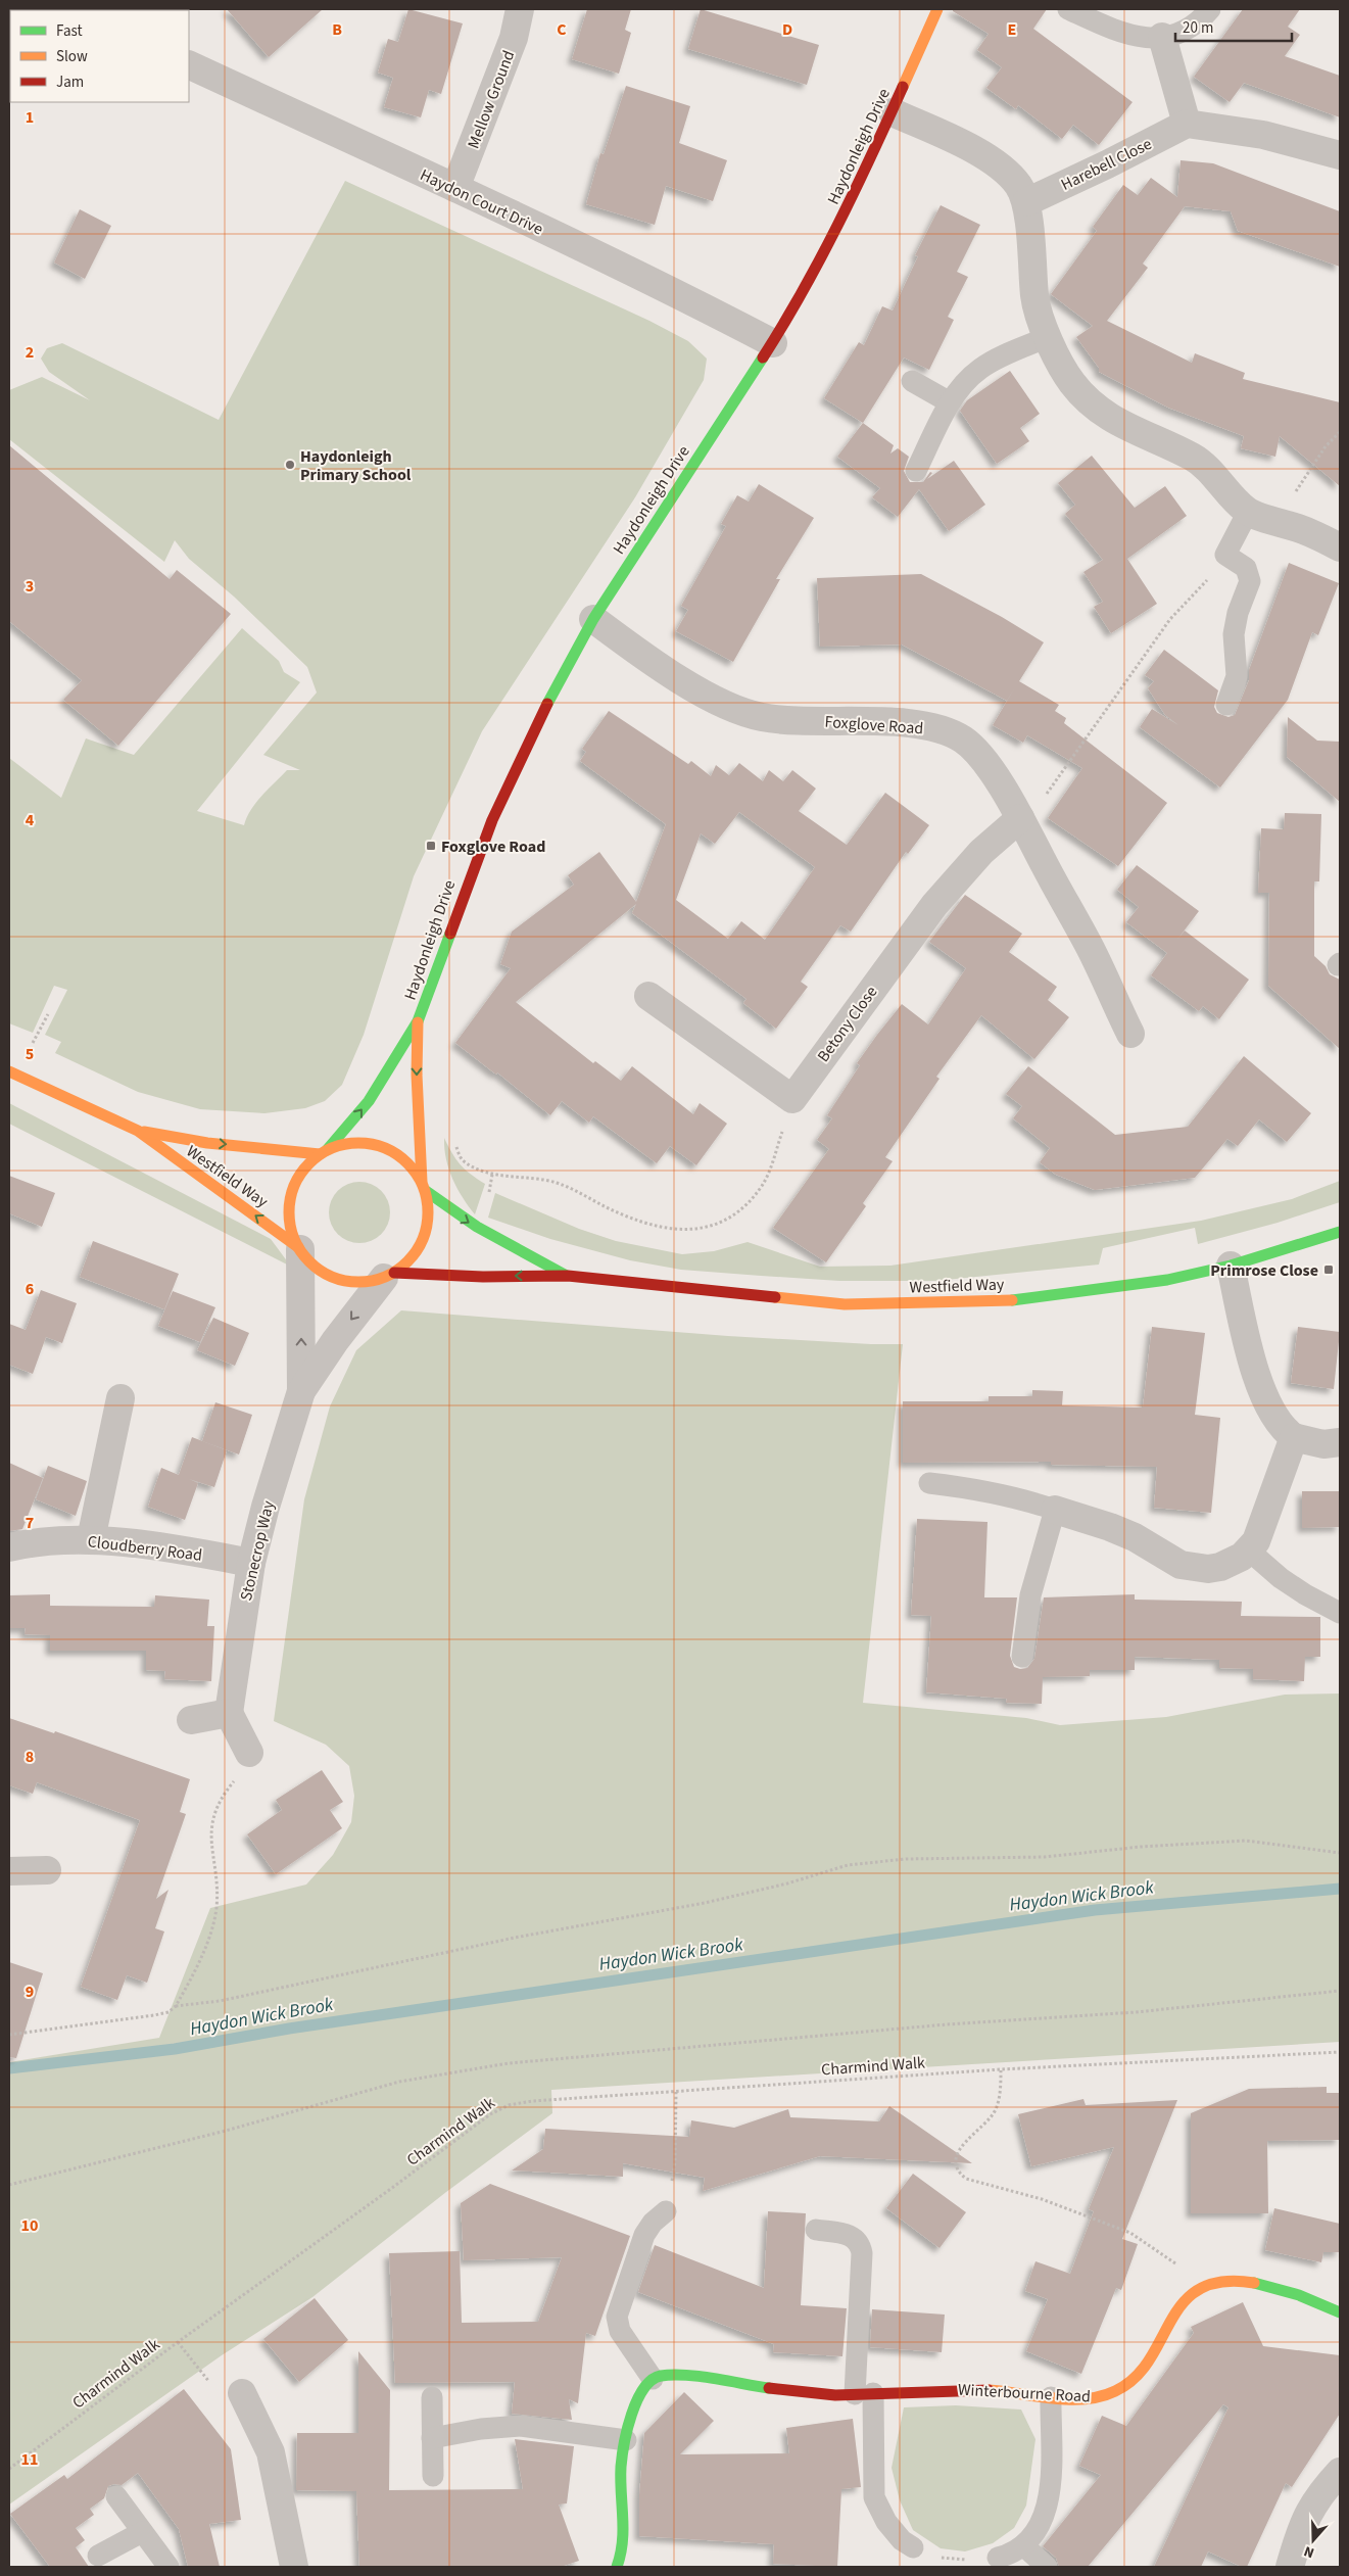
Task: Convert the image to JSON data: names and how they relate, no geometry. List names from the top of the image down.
{
  "streets": {
    "street": [
      "Mellow Ground",
      "Haydonleigh Drive",
      "Harebell Close",
      "Haydon Court Drive",
      "Foxglove Road",
      "Betony Close",
      "Westfield Way",
      "Cloudberry Road",
      "Stonecrop Way",
      "Winterbourne Road"
    ],
    "path": ["Charmind Walk"]
  },
  "crossings": [
    ["Mellow Ground", "Haydon Court Drive"],
    ["Haydonleigh Drive", "Haydon Court Drive"],
    ["Haydonleigh Drive", "Foxglove Road"],
    ["Haydonleigh Drive", "Westfield Way"],
    ["Haydonleigh Drive", "Stonecrop Way"],
    ["Foxglove Road", "Betony Close"],
    ["Westfield Way", "Stonecrop Way"],
    ["Cloudberry Road", "Stonecrop Way"]
  ],
  "water": ["Haydon Wick Brook"],
  "places": {
    "other": ["Haydonleigh Primary School"],
    "transit": ["Foxglove Road", "Primrose Close"]
  },
  "legend": ["Fast", "Slow", "Jam"],
  "scale_bar": "20 m",
  "north": "bottom",
  "grid": {
    "columns": [
      "B",
      "C",
      "D",
      "E"
    ],
    "rows": [
      "1",
      "2",
      "3",
      "4",
      "5",
      "6",
      "7",
      "8",
      "9",
      "10",
      "11"
    ]
  }
}
